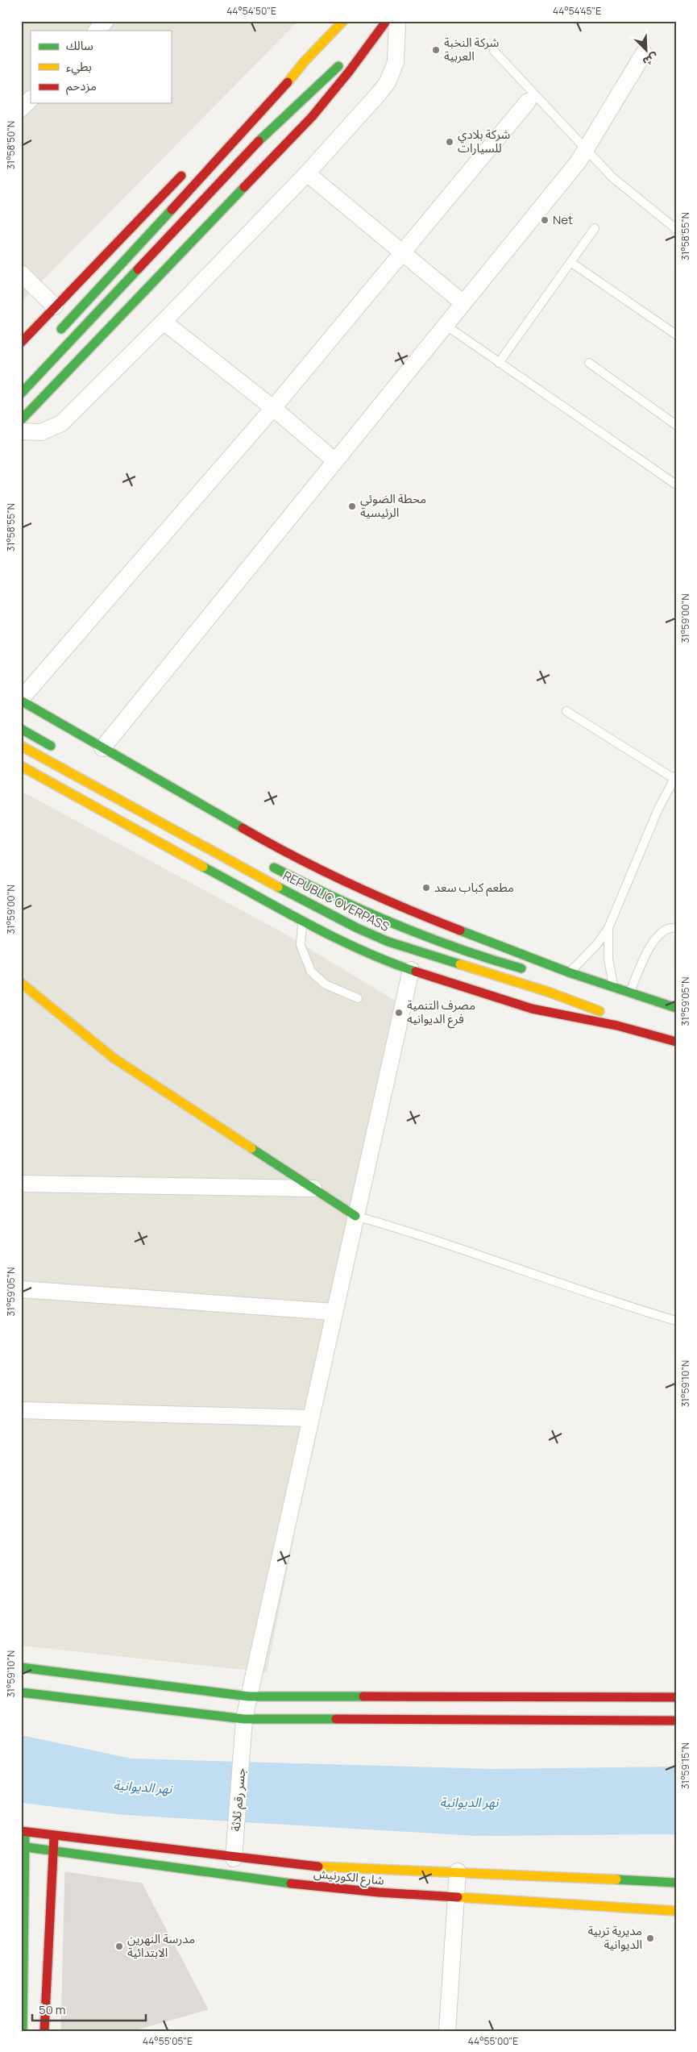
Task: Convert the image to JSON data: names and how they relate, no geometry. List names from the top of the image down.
{
  "streets": {
    "main road": ["REPUBLIC OVERPASS", "شارع الكورنيش"],
    "street": ["جسر رقم ثلاثة"]
  },
  "crossings": [
    ["جسر رقم ثلاثة", "شارع الكورنيش"]
  ],
  "water": ["نهر الديوانية"],
  "places": [
    "شركة النخبة العربية",
    "شركة بلادي للسيارات",
    "Net",
    "محطة الضوئي الرئيسية",
    "مطعم كباب سعد",
    "مصرف التنمية فرع الديوانيه",
    "مديرية تربية الديوانية",
    "مدرسة النهرين الابتدائية"
  ],
  "legend": ["سالك", "بطيء", "مزدحم"],
  "scale_bar": "50 m",
  "north": "bottom right",
  "coordinates": [
    "44°54'50\"E",
    "44°54'45\"E",
    "31°58'50\"N",
    "31°58'55\"N",
    "31°59'00\"N",
    "31°59'05\"N",
    "31°59'10\"N",
    "31°59'15\"N",
    "44°55'05\"E",
    "44°55'00\"E"
  ]
}
